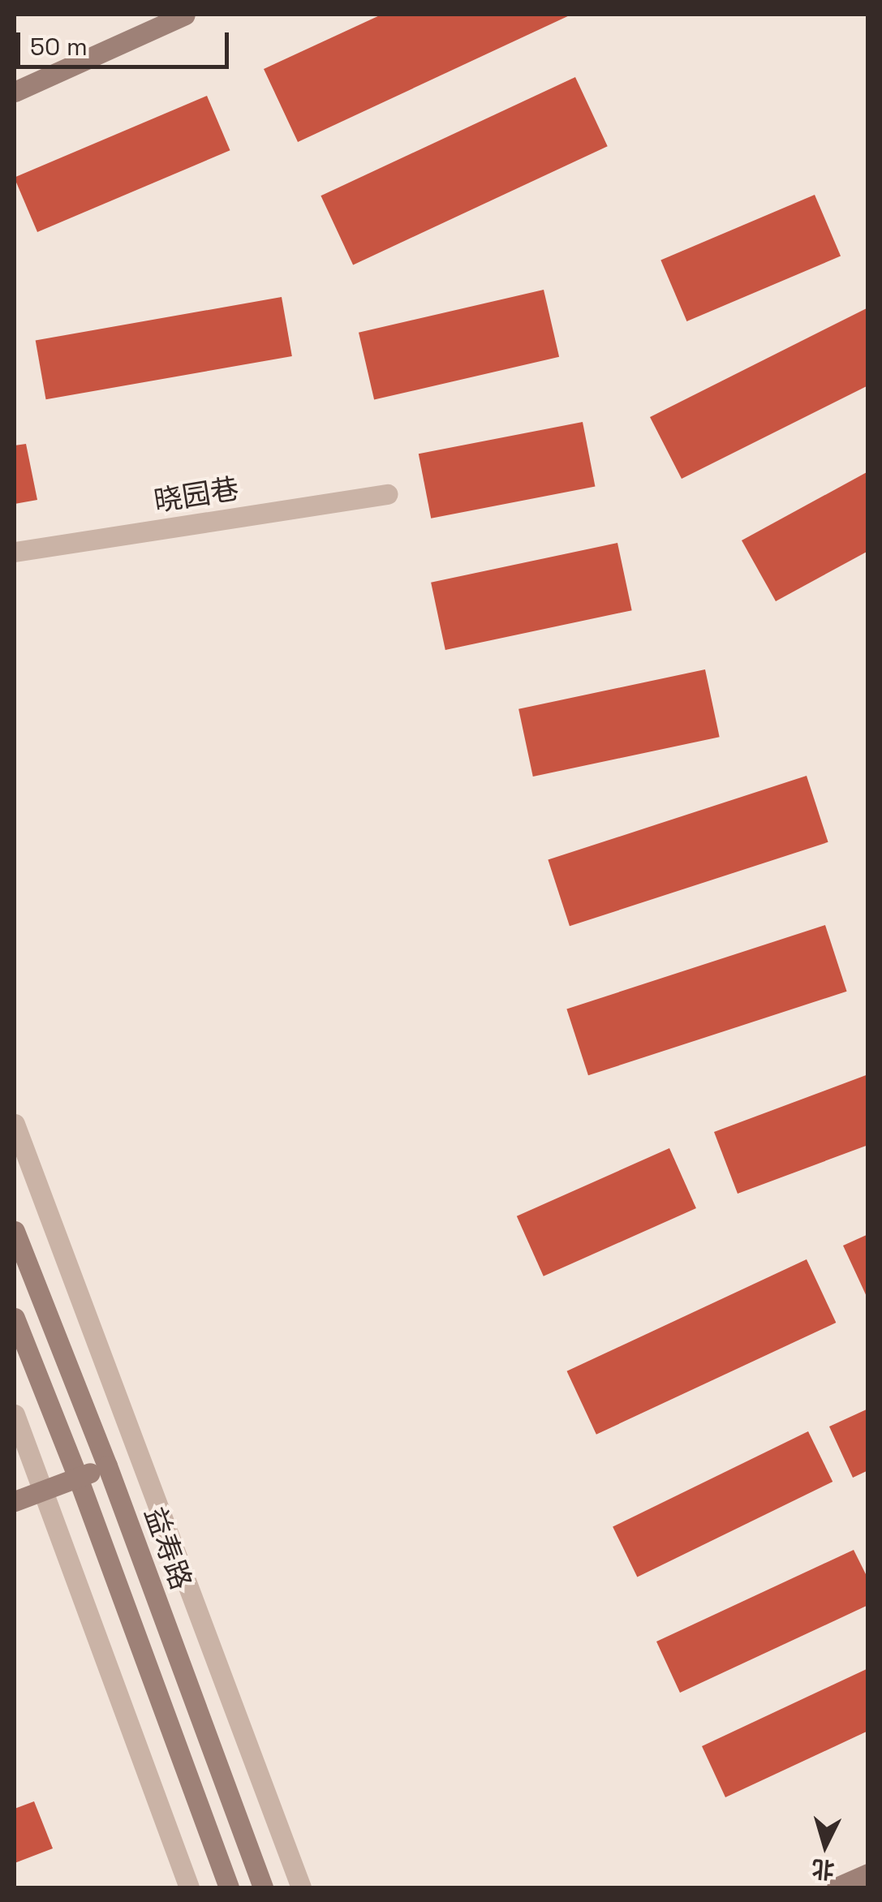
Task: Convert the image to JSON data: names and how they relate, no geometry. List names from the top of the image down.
{
  "streets": {
    "main road": ["益寿路"],
    "street": ["晓园巷"]
  },
  "scale_bar": "50 m",
  "north": "bottom"
}
